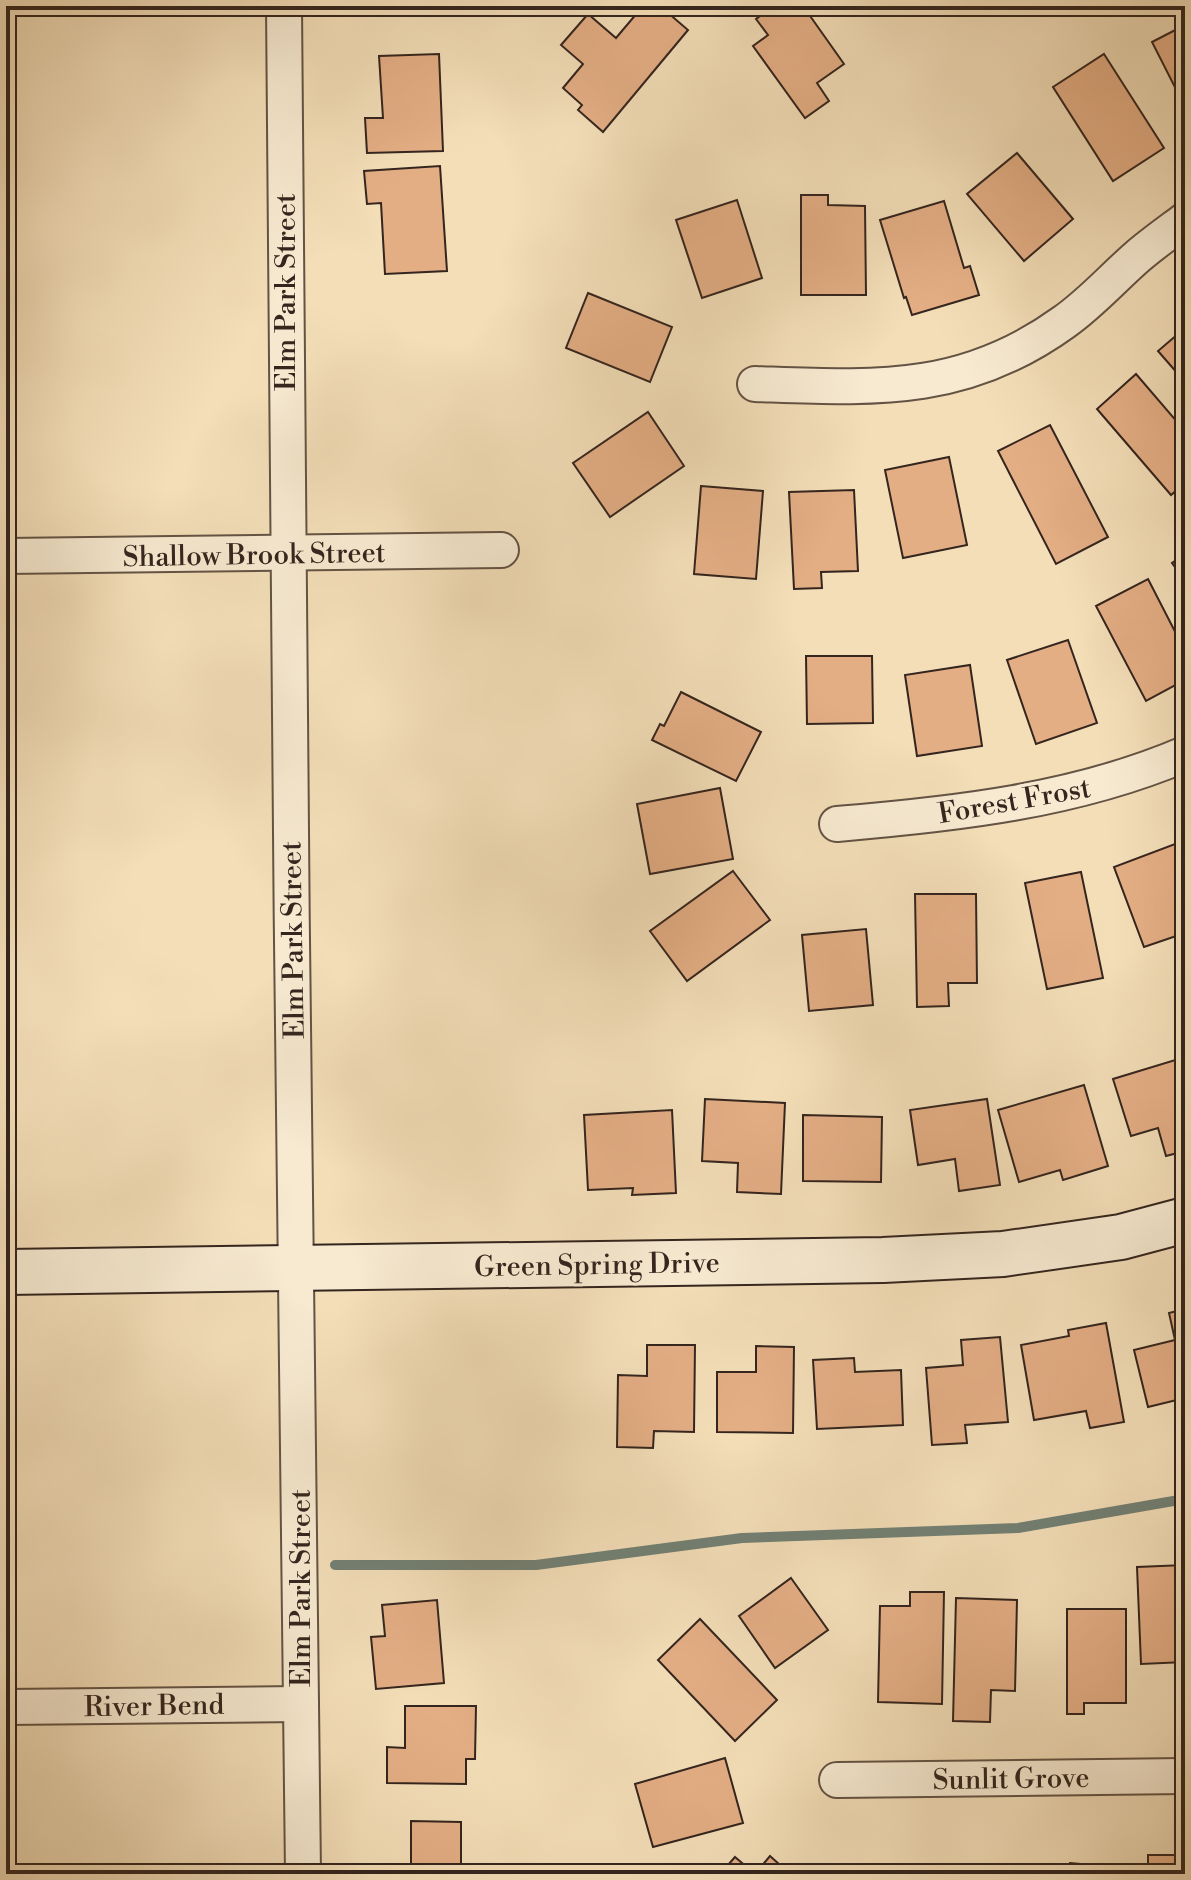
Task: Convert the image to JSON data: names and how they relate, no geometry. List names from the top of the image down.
{
  "streets": {
    "street": [
      "Elm Park Street",
      "Shallow Brook Street",
      "Forest Frost",
      "Green Spring Drive",
      "River Bend",
      "Sunlit Grove"
    ]
  },
  "crossings": [
    ["Elm Park Street", "Shallow Brook Street"],
    ["Elm Park Street", "Green Spring Drive"],
    ["Elm Park Street", "River Bend"]
  ]
}
